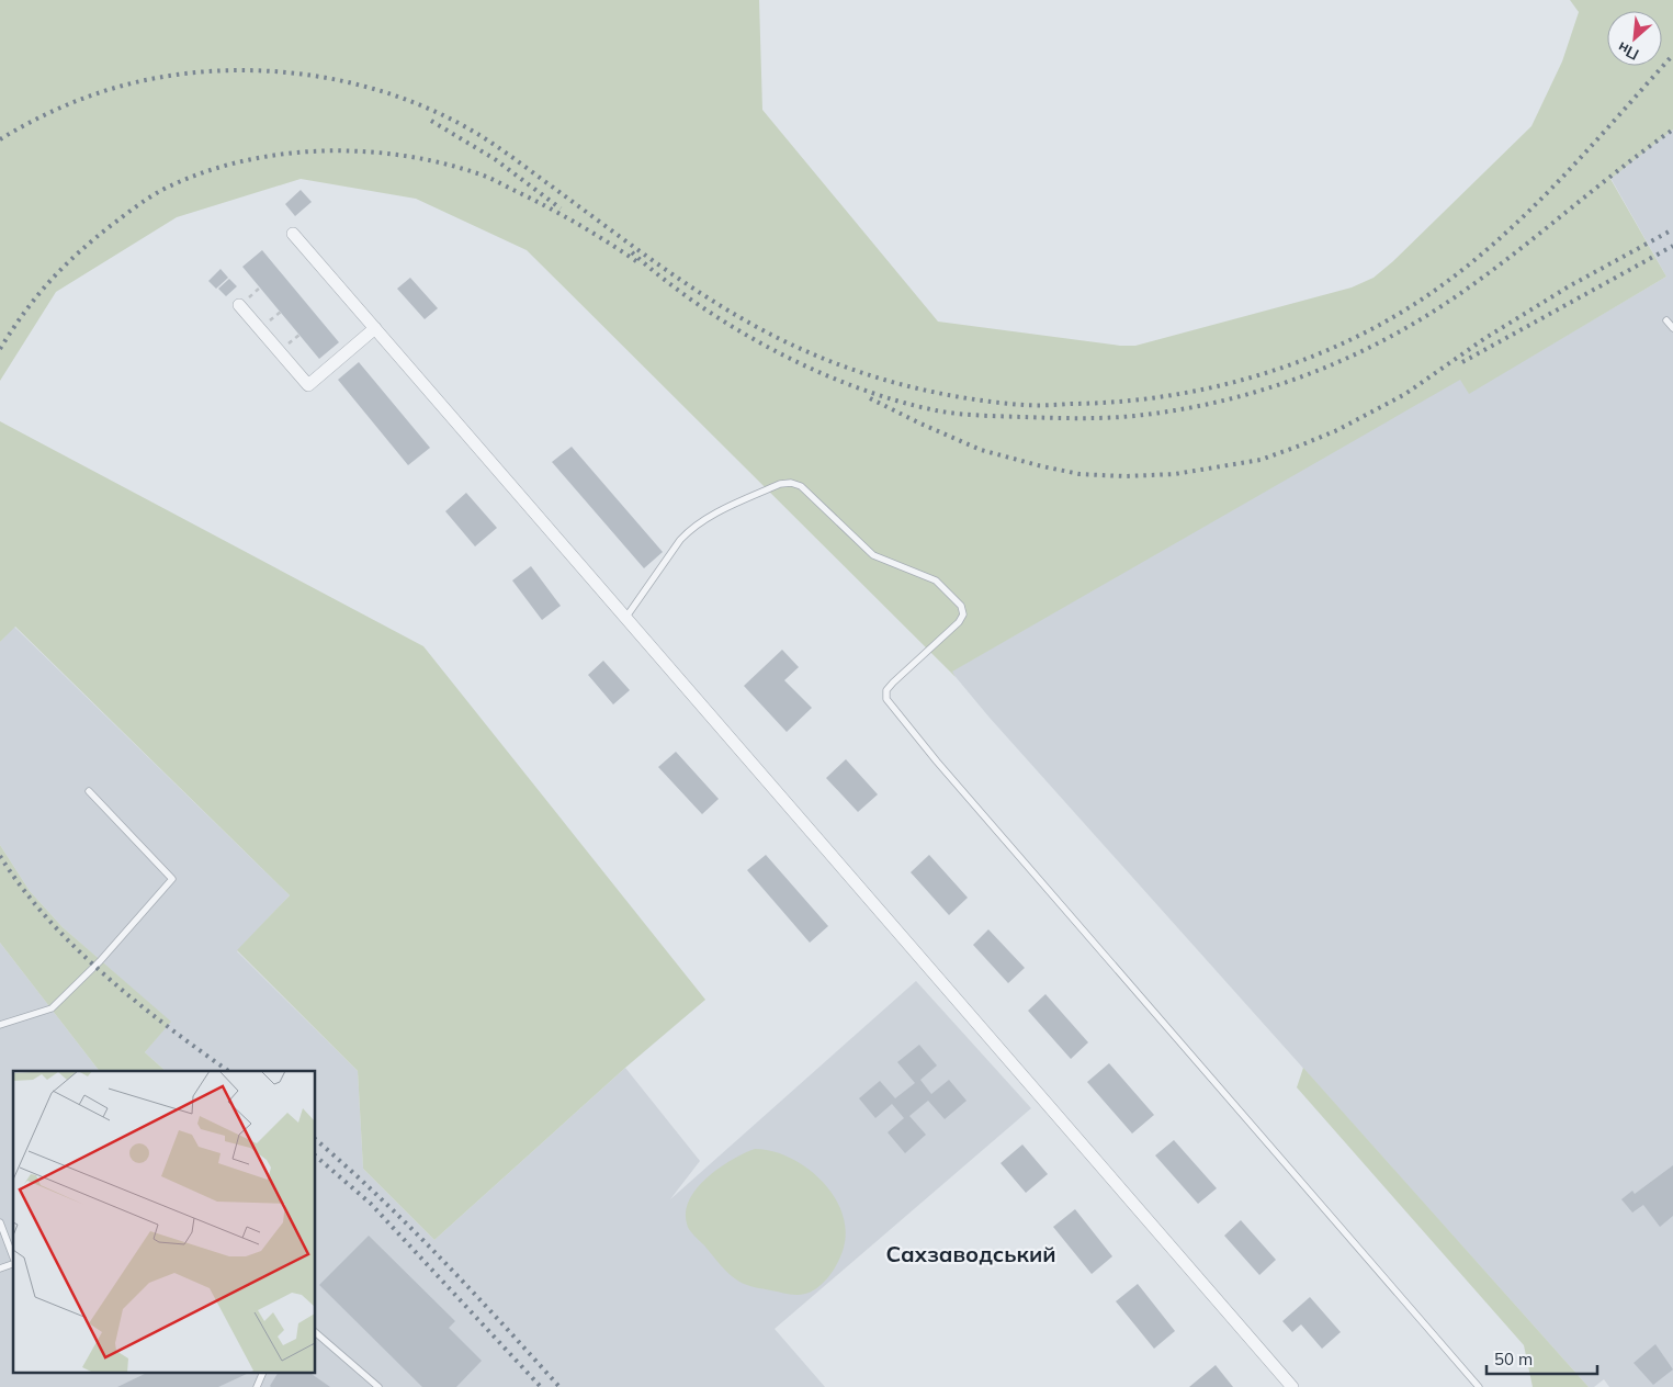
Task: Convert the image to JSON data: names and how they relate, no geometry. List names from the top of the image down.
{
  "districts": ["Сахзаводський"],
  "scale_bar": "50 m",
  "north": "bottom left"
}
